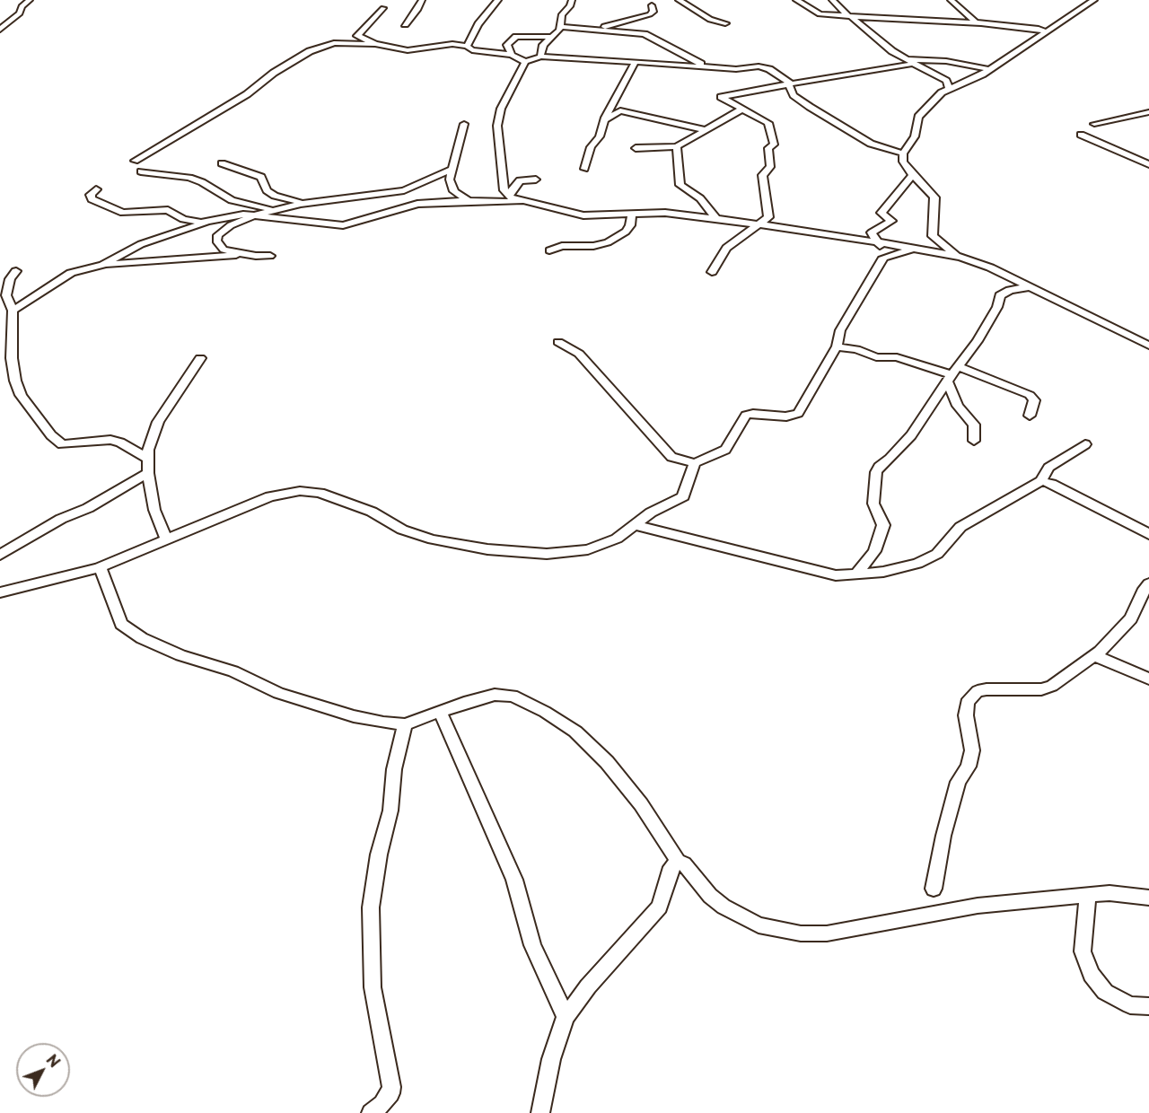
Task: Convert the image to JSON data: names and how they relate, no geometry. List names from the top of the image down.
{
  "north": "top right"
}
